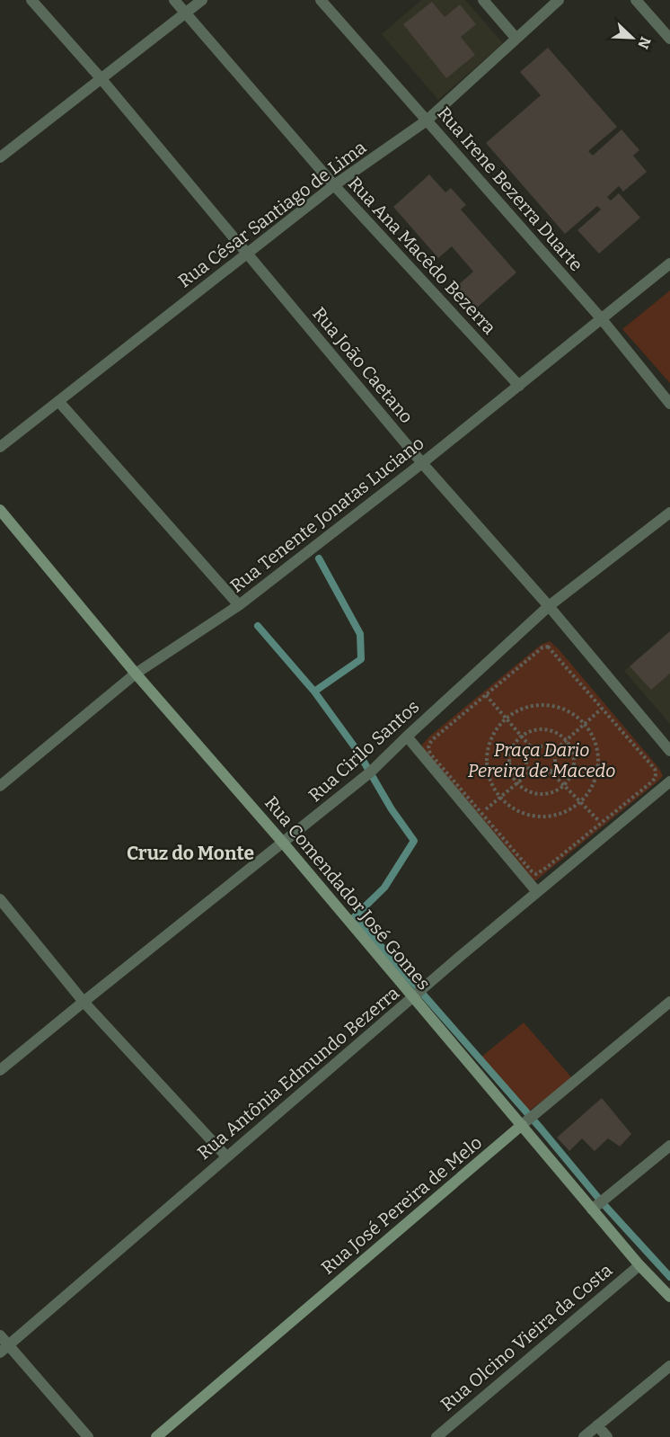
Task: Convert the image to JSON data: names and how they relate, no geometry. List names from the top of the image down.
{
  "streets": {
    "street": [
      "Rua Irene Bezerra Duarte",
      "Rua César Santiago de Lima",
      "Rua Ana Macêdo Bezerra",
      "Rua João Caetano",
      "Rua Tenente Jonatas Luciano",
      "Rua Cirilo Santos",
      "Rua Comendador José Gomes",
      "Rua Antônia Edmundo Bezerra",
      "Rua José Pereira de Melo",
      "Rua Olcino Vieira da Costa"
    ]
  },
  "crossings": [
    ["Rua Irene Bezerra Duarte", "Rua César Santiago de Lima"],
    ["Rua Irene Bezerra Duarte", "Rua Tenente Jonatas Luciano"],
    ["Rua César Santiago de Lima", "Rua Ana Macêdo Bezerra"],
    ["Rua César Santiago de Lima", "Rua João Caetano"],
    ["Rua Ana Macêdo Bezerra", "Rua Tenente Jonatas Luciano"],
    ["Rua João Caetano", "Rua Tenente Jonatas Luciano"],
    ["Rua João Caetano", "Rua Cirilo Santos"],
    ["Rua Tenente Jonatas Luciano", "Rua Comendador José Gomes"],
    ["Rua Cirilo Santos", "Rua Comendador José Gomes"],
    ["Rua Comendador José Gomes", "Rua Antônia Edmundo Bezerra"],
    ["Rua Comendador José Gomes", "Rua José Pereira de Melo"],
    ["Rua Comendador José Gomes", "Rua Olcino Vieira da Costa"]
  ],
  "districts": ["Cruz do Monte"],
  "parks": ["Praça Dario Pereira de Macedo"],
  "north": "bottom right"
}
